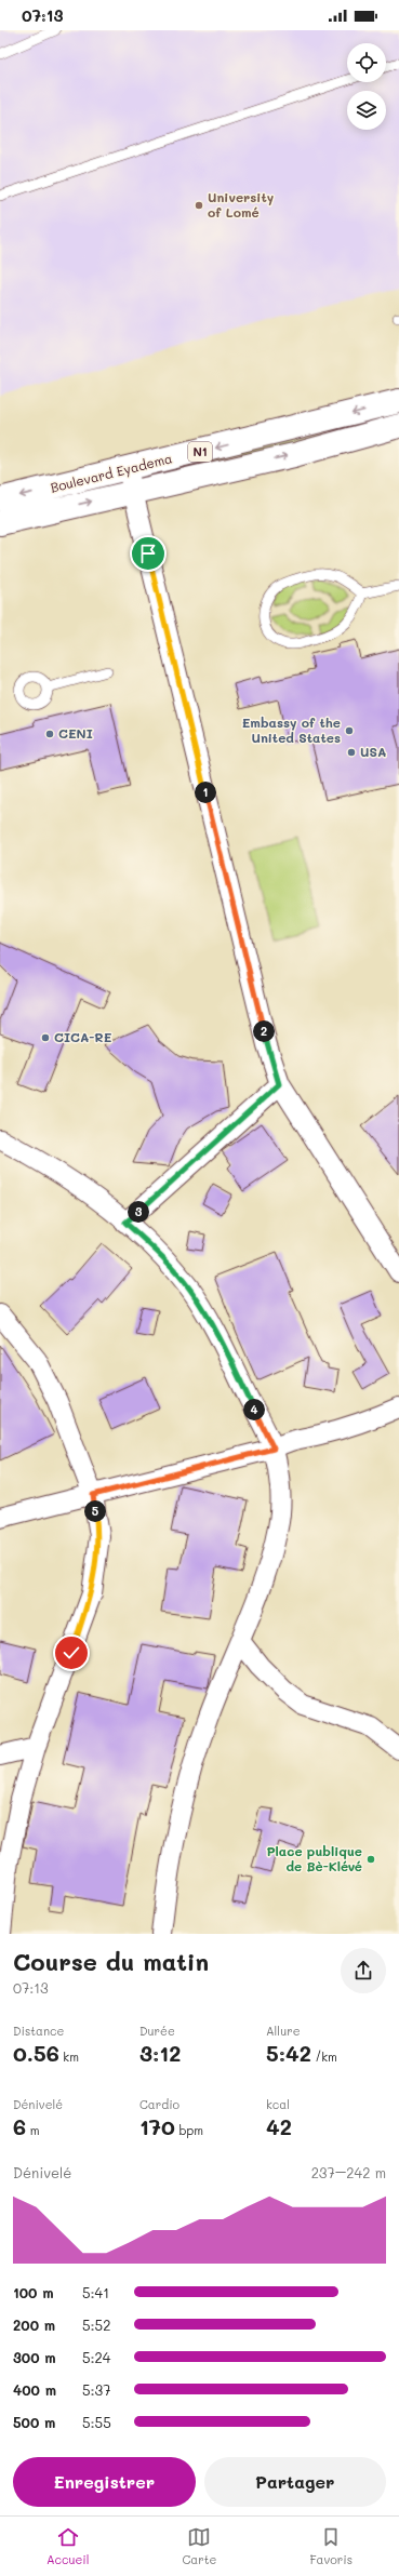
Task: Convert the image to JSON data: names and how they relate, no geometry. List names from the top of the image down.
{
  "streets": {
    "highway": ["N1", "Boulevard Eyadema"]
  },
  "places": [
    "University of Lomé",
    "Embassy of the United States",
    "CENI",
    "USA",
    "CICA-RE",
    "Place publique de Bè-Klévé"
  ],
  "page": {
    "status": "07:13",
    "pins": [
      "1",
      "2",
      "3",
      "4",
      "5"
    ],
    "heading": ["Course du matin", "07:13"],
    "stats": [
      ["Distance", "0.56 km"],
      ["Durée", "3:12"],
      ["Allure", "5:42 /km"],
      ["Dénivelé", "6 m"],
      ["Cardio", "170 bpm"],
      ["kcal", "42"]
    ],
    "chart": ["Dénivelé", "237–242 m"],
    "list": [
      {
        "name": "100 m",
        "note": "5:41"
      },
      {
        "name": "200 m",
        "note": "5:52"
      },
      {
        "name": "300 m",
        "note": "5:24"
      },
      {
        "name": "400 m",
        "note": "5:37"
      },
      {
        "name": "500 m",
        "note": "5:55"
      }
    ],
    "buttons": ["Enregistrer", "Partager"],
    "tabs": ["Accueil", "Carte", "Favoris"]
  }
}
